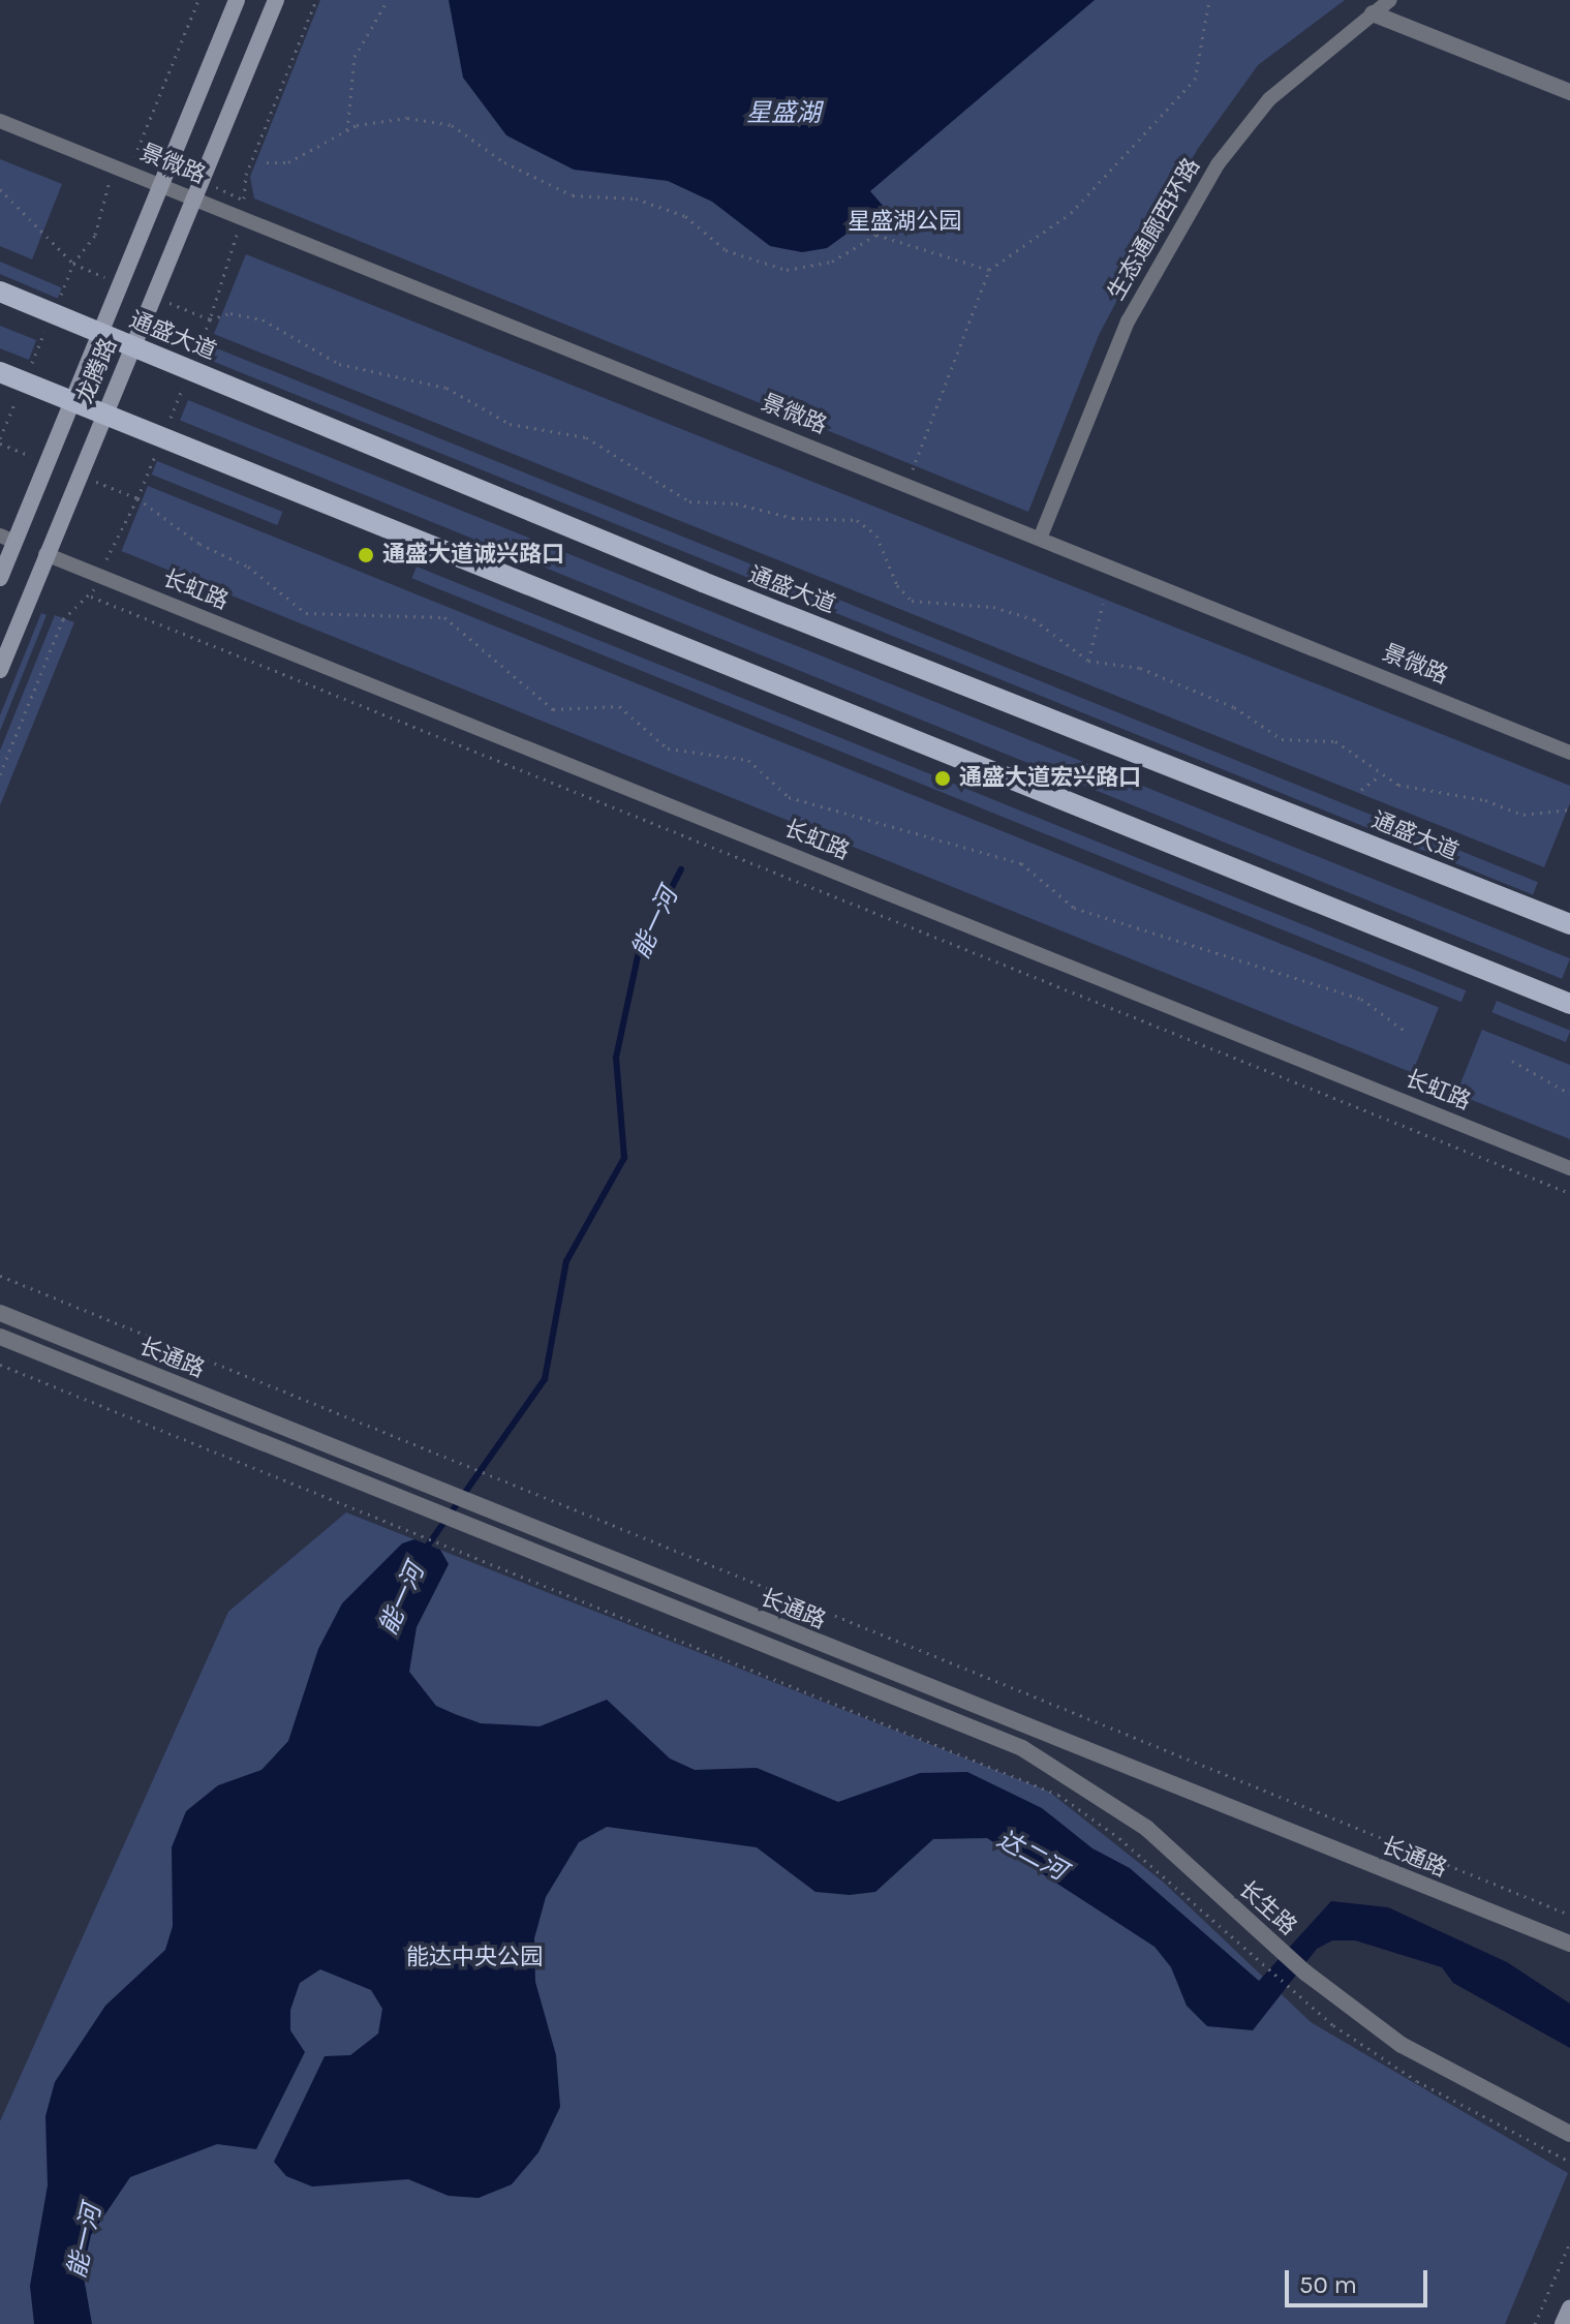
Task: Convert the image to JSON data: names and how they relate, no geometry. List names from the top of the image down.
{
  "streets": {
    "main road": ["通盛大道", "龙腾路"],
    "street": [
      "景微路",
      "生态通廊西环路",
      "长虹路",
      "长通路",
      "长生路"
    ]
  },
  "crossings": [
    ["景微路", "生态通廊西环路"],
    ["景微路", "龙腾路"],
    ["通盛大道", "龙腾路"],
    ["龙腾路", "长虹路"],
    ["长通路", "长生路"]
  ],
  "water": ["星盛湖", "能一河", "达二河"],
  "parks": ["星盛湖公园", "能达中央公园"],
  "places": ["通盛大道诚兴路口", "通盛大道宏兴路口"],
  "scale_bar": "50 m"
}
